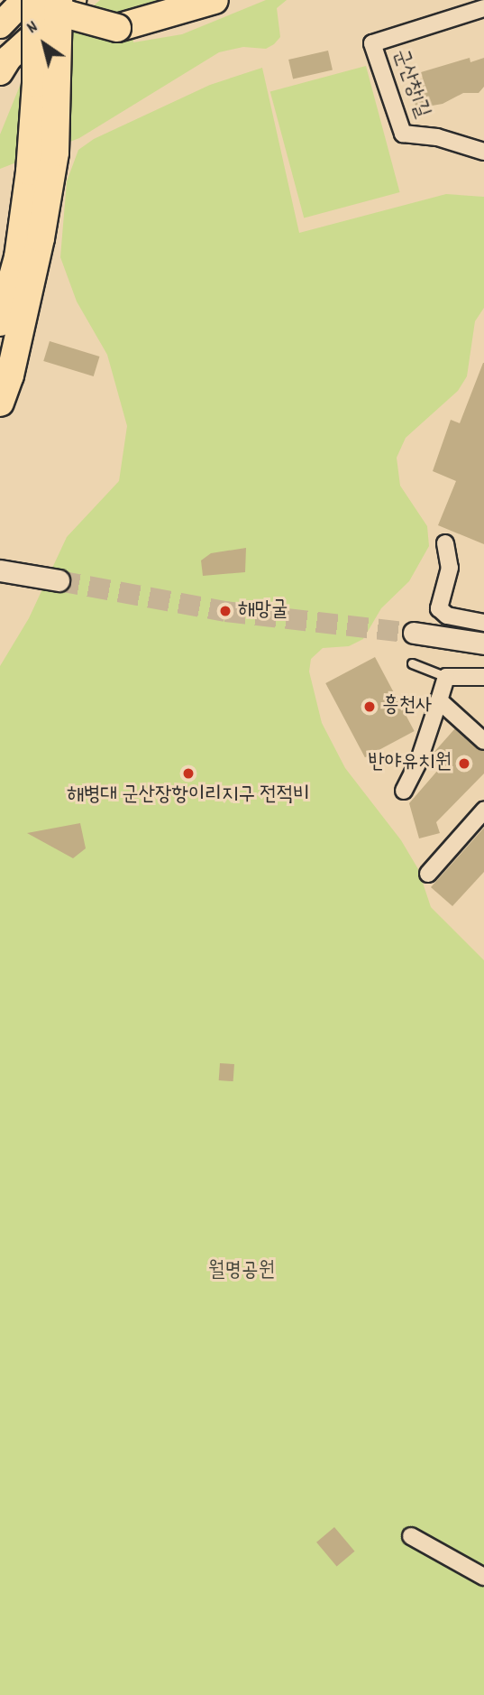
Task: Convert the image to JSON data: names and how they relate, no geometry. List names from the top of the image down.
{
  "streets": {
    "street": ["군산창1길"]
  },
  "parks": ["월명공원"],
  "places": [
    "해망굴",
    "흥천사",
    "반야유치원",
    "해병대 군산장항이리지구 전적비"
  ],
  "north": "top left"
}
